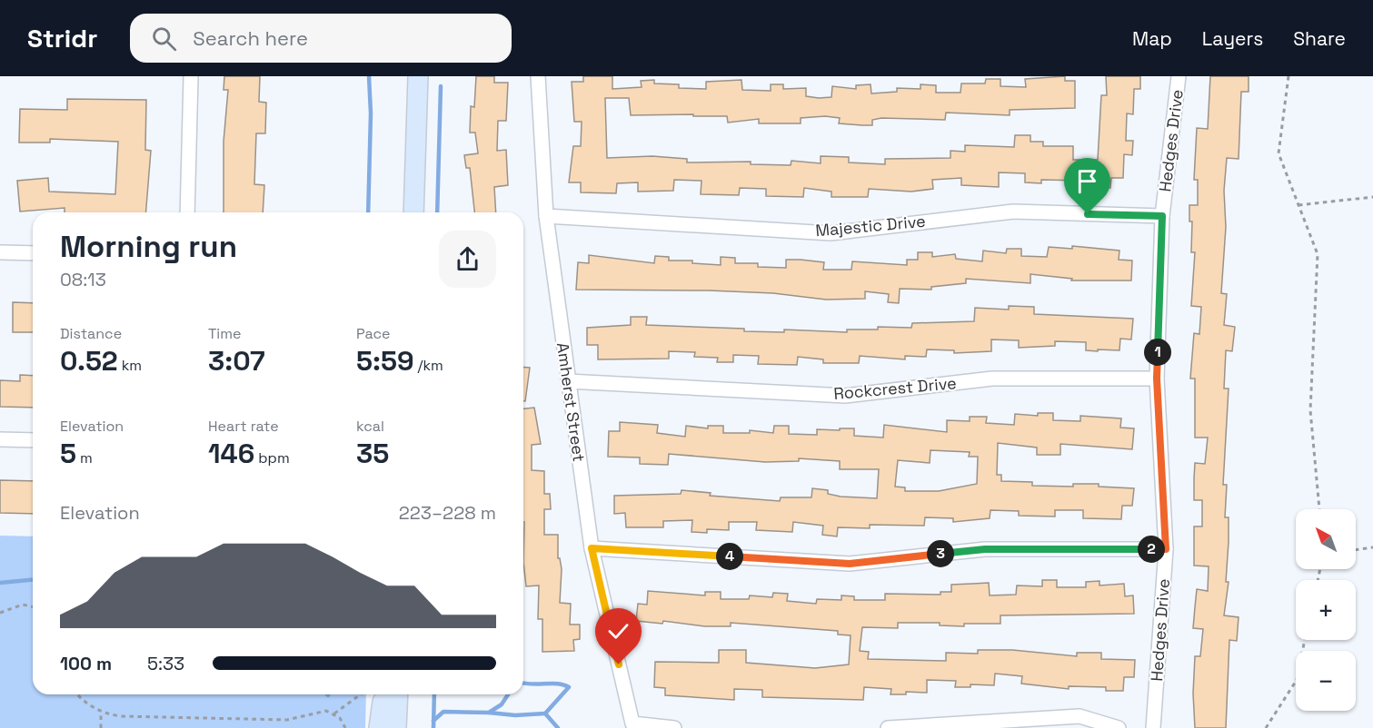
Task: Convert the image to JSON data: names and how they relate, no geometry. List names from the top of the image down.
{
  "streets": {
    "street": [
      "Hedges Drive",
      "Majestic Drive",
      "Rockcrest Drive",
      "Amherst Street"
    ]
  },
  "crossings": [
    ["Hedges Drive", "Majestic Drive"],
    ["Hedges Drive", "Rockcrest Drive"],
    ["Majestic Drive", "Amherst Street"],
    ["Rockcrest Drive", "Amherst Street"]
  ],
  "north": "top left",
  "page": {
    "header": "Stridr",
    "search": "Search here",
    "nav": ["Map", "Layers", "Share"],
    "heading": ["Morning run", "08:13"],
    "stats": [
      ["Distance", "0.52 km"],
      ["Time", "3:07"],
      ["Pace", "5:59 /km"],
      ["Elevation", "5 m"],
      ["Heart rate", "146 bpm"],
      ["kcal", "35"]
    ],
    "pins": [
      "1",
      "2",
      "3",
      "4"
    ],
    "chart": ["Elevation", "223–228 m"],
    "map_buttons": ["+", "−"],
    "list": [
      {
        "name": "100 m",
        "note": "5:33"
      }
    ]
  }
}
